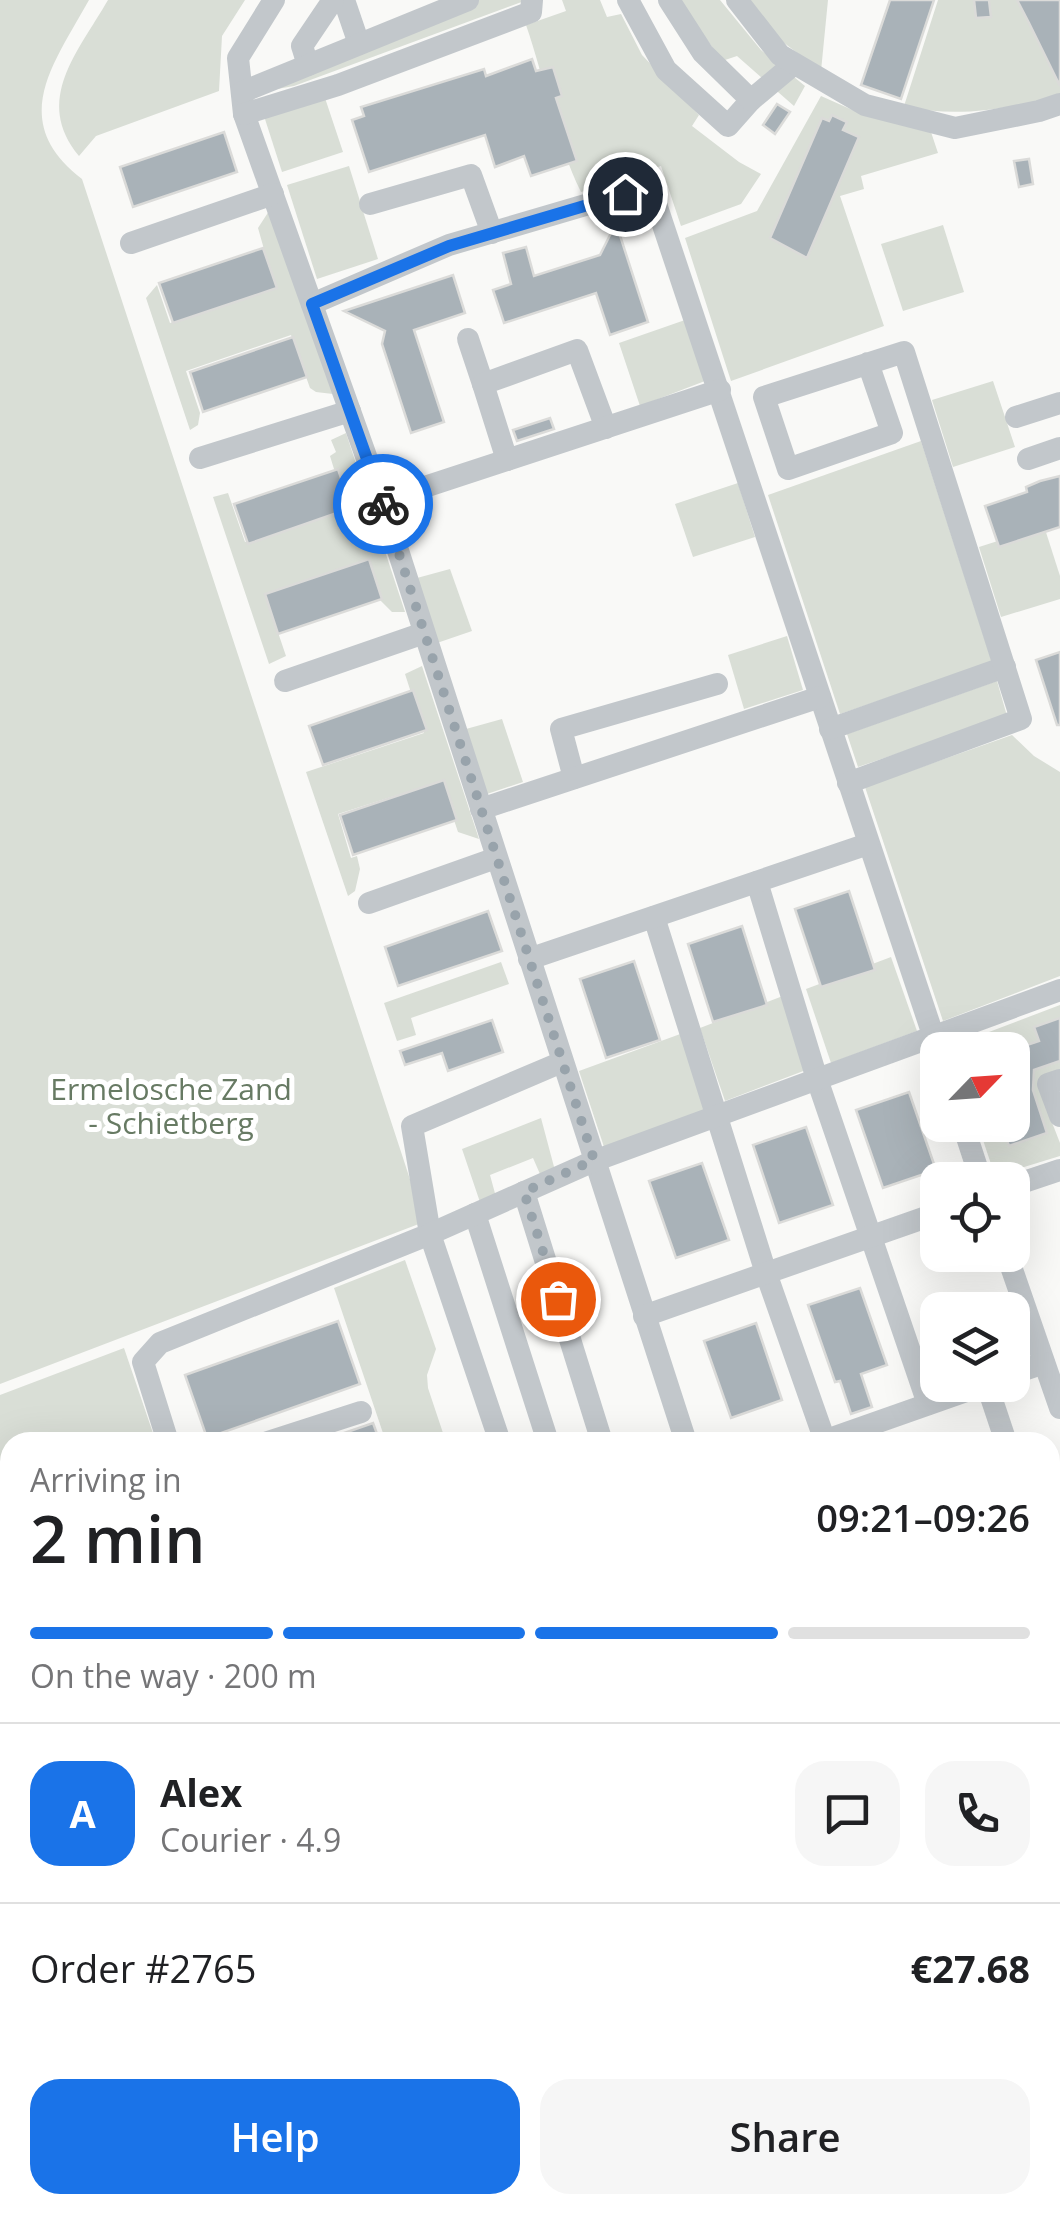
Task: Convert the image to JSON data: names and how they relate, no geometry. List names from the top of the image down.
{
  "parks": ["Ermelosche Zand - Schietberg"],
  "north": "top right",
  "page": {
    "heading": ["2 min", "Arriving in", "09:21–09:26"],
    "panel": [
      "Alex",
      "Courier · 4.9",
      "Order #2765",
      "€27.68"
    ],
    "bar": "On the way · 200 m",
    "round": "A",
    "buttons": ["Help", "Share"]
  }
}
